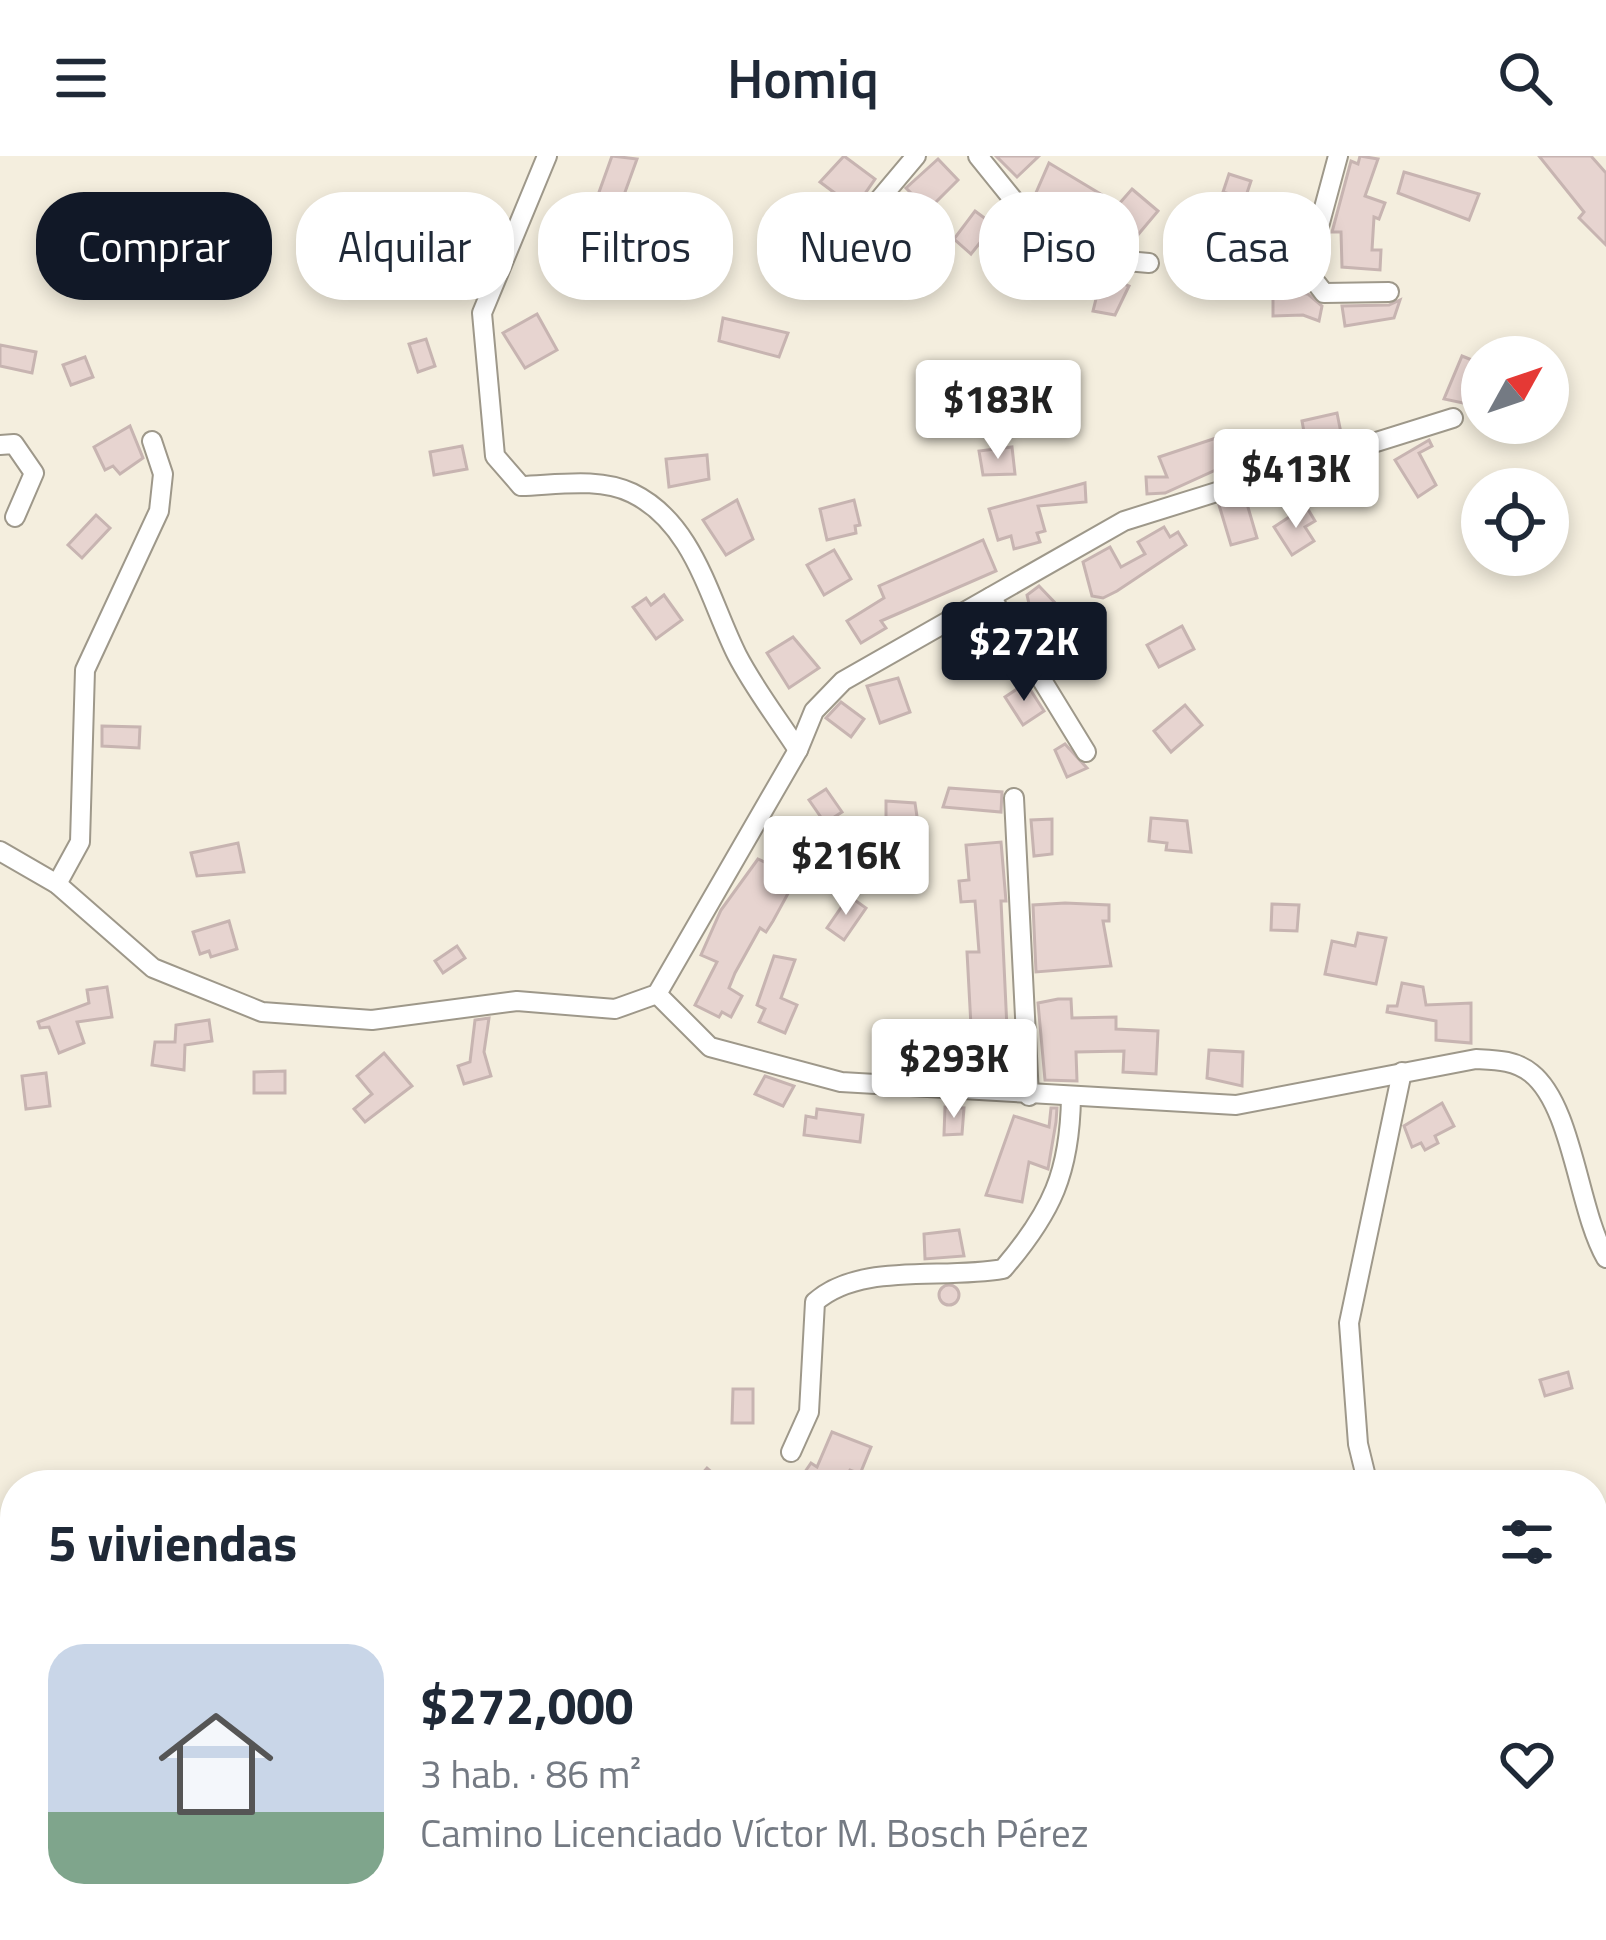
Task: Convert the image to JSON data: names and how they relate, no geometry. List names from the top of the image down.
{
  "north": "top right",
  "page": {
    "header": "Homiq",
    "chip": [
      "Comprar",
      "Alquilar",
      "Filtros",
      "Nuevo",
      "Piso",
      "Casa"
    ],
    "price": [
      "$183K",
      "$413K",
      "$272K",
      "$216K",
      "$293K"
    ],
    "heading": "5 viviendas",
    "list": [
      {
        "name": "$272,000",
        "note": "3 hab. · 86 m² · Camino Licenciado Víctor M. Bosch Pérez"
      }
    ]
  }
}
